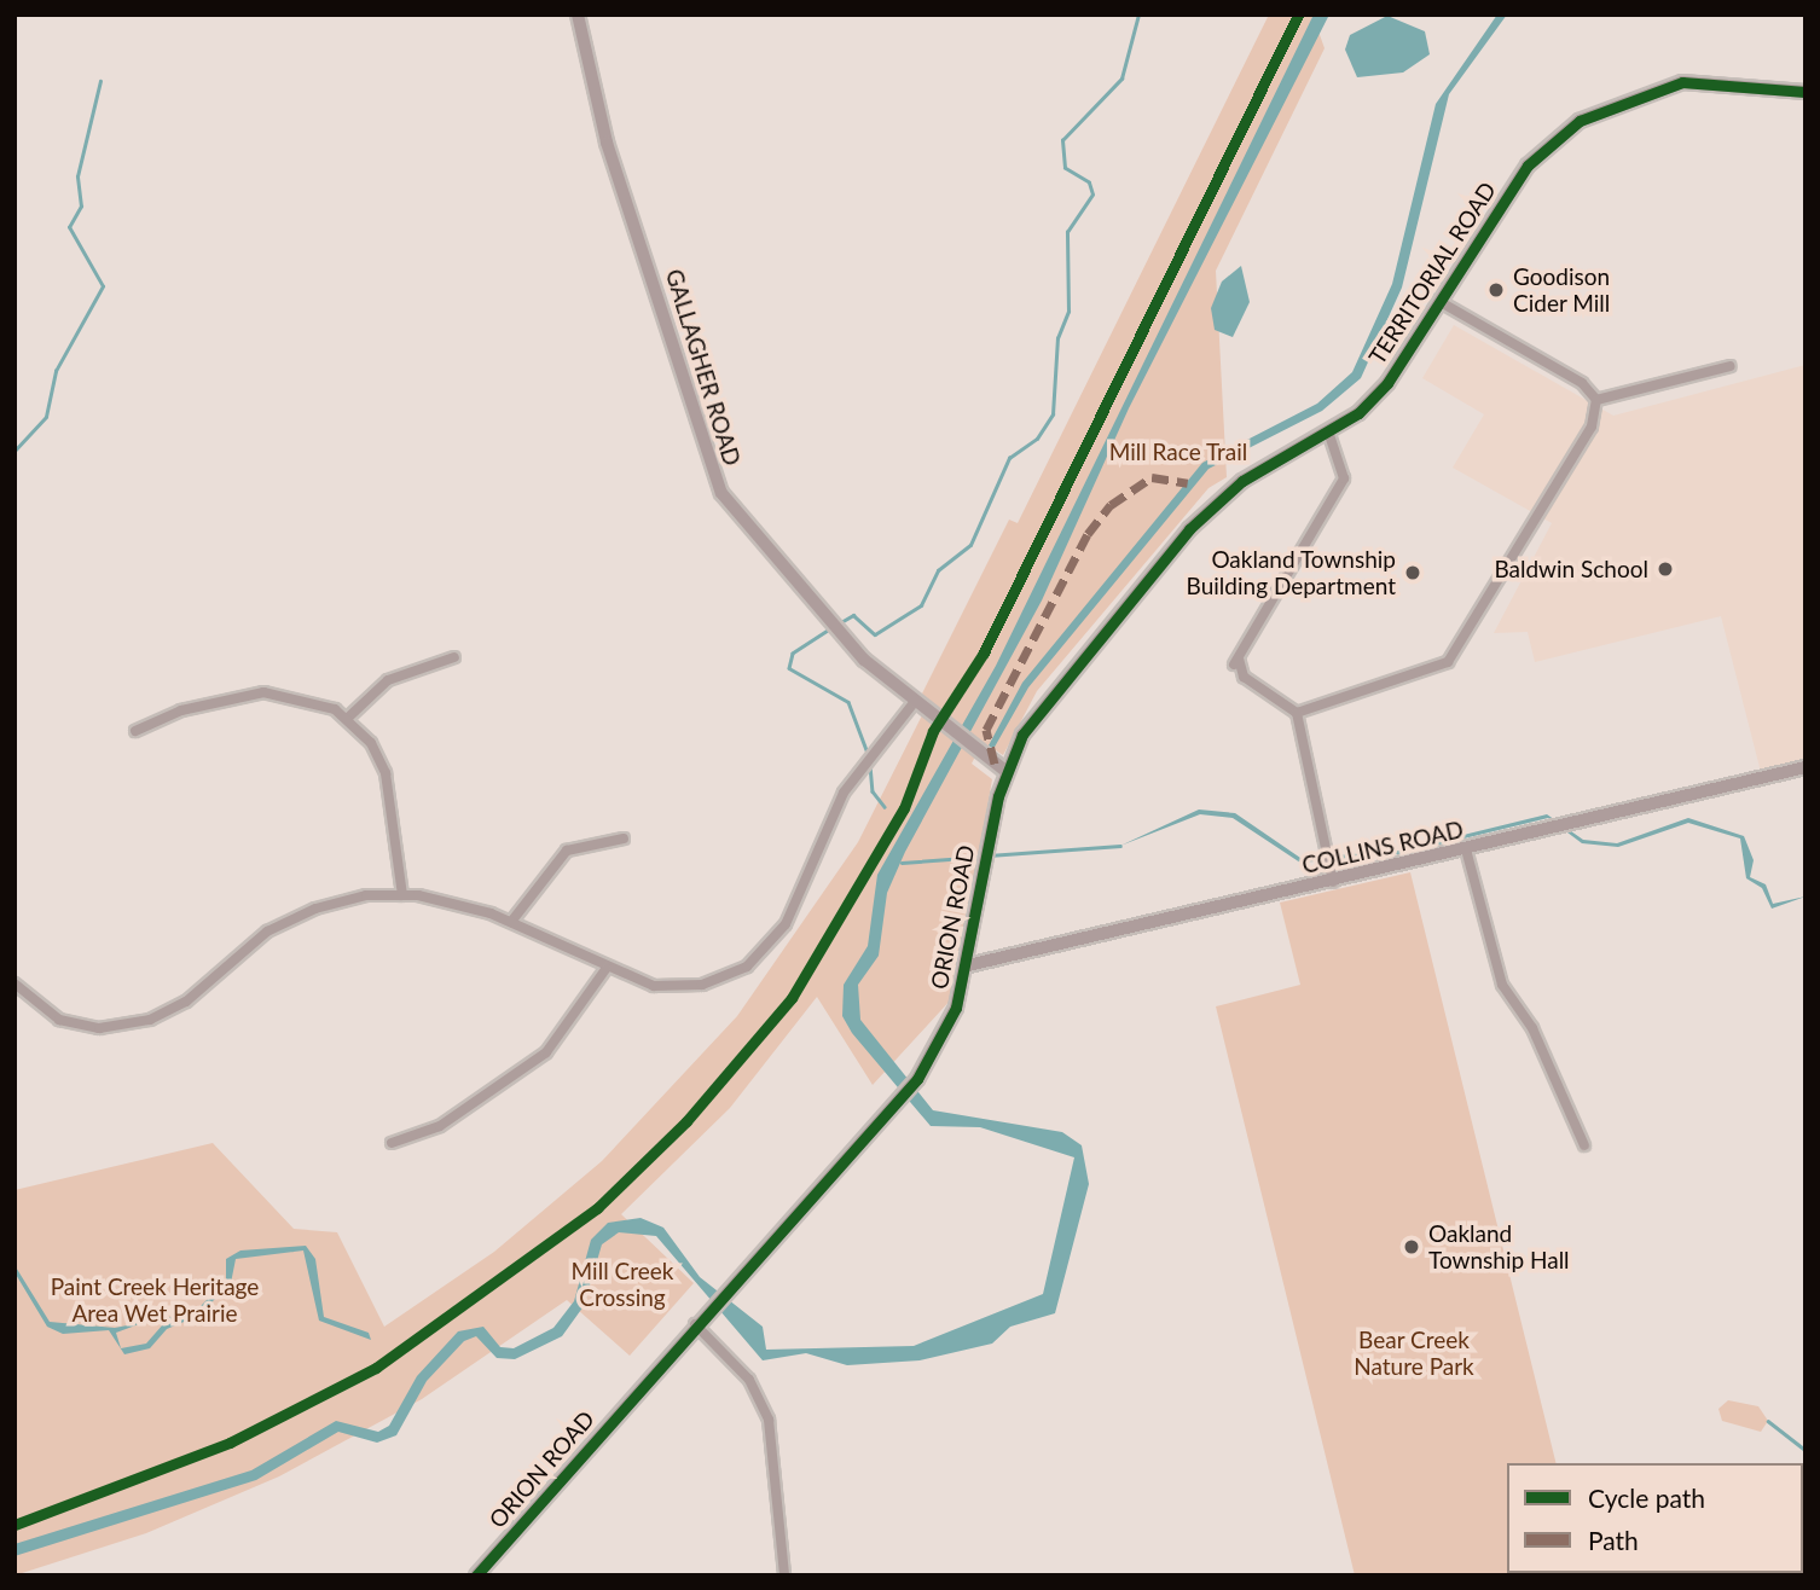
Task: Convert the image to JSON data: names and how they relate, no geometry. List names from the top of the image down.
{
  "streets": {
    "street": [
      "TERRITORIAL ROAD",
      "GALLAGHER ROAD",
      "COLLINS ROAD",
      "ORION ROAD"
    ]
  },
  "crossings": [
    ["TERRITORIAL ROAD", "ORION ROAD"],
    ["GALLAGHER ROAD", "ORION ROAD"],
    ["COLLINS ROAD", "ORION ROAD"]
  ],
  "parks": [
    "Mill Race Trail",
    "Mill Creek Crossing",
    "Paint Creek Heritage Area Wet Prairie",
    "Bear Creek Nature Park"
  ],
  "places": [
    "Goodison Cider Mill",
    "Baldwin School",
    "Oakland Township Building Department",
    "Oakland Township Hall"
  ],
  "legend": ["Cycle path", "Path"]
}
